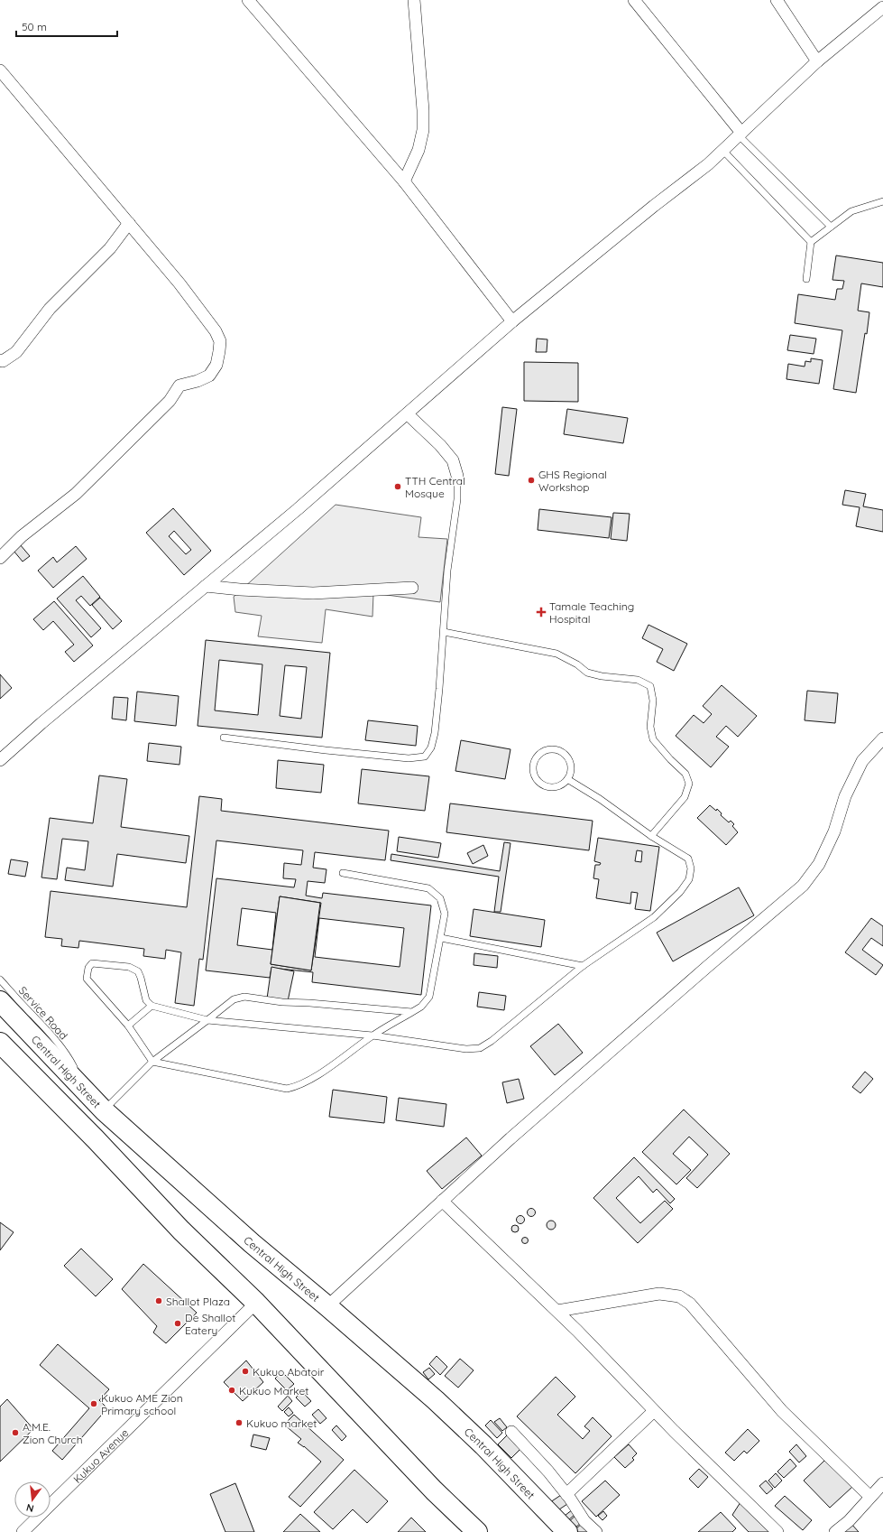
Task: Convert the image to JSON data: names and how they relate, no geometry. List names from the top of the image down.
{
  "streets": {
    "highway": ["Central High Street"],
    "street": ["Kukuo Avenue"],
    "lane": ["Service Road"]
  },
  "crossings": [
    ["Service Road", "Central High Street"]
  ],
  "places": {
    "other": [
      "GHS Regional Workshop",
      "TTH Central Mosque",
      "Shallot Plaza",
      "De Shallot Eatery",
      "Kukuo Abatoir",
      "Kukuo Market",
      "Kukuo AME Zion Primary school",
      "Kukuo market",
      "A.M.E. Zion Church"
    ],
    "health": ["Tamale Teaching Hospital"]
  },
  "scale_bar": "50 m",
  "north": "bottom"
}
